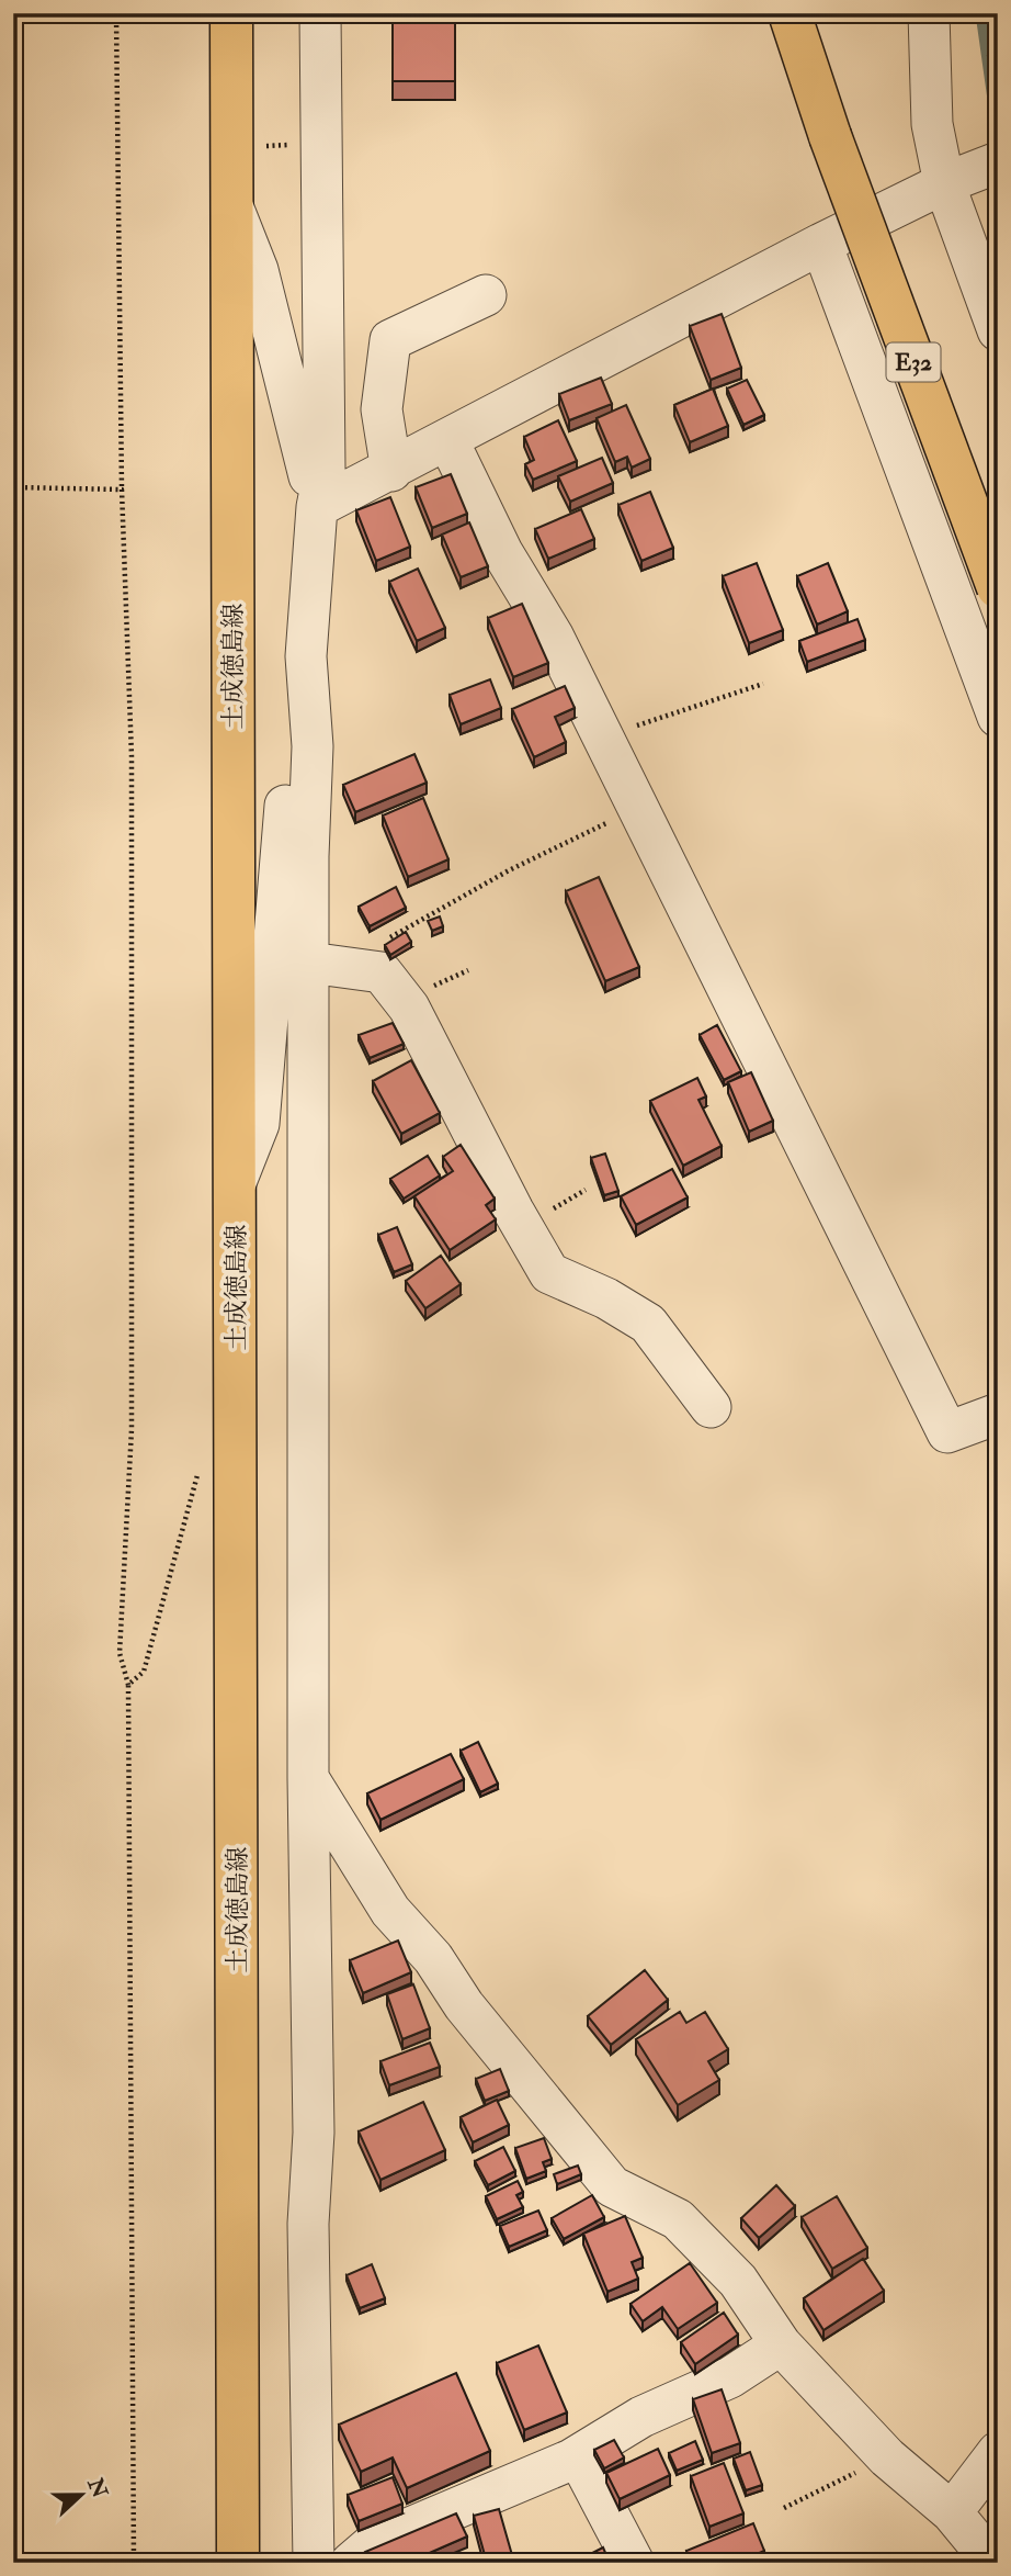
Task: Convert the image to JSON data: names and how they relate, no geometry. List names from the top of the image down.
{
  "streets": {
    "main road": ["E32", "土成徳島線"]
  },
  "north": "right"
}
